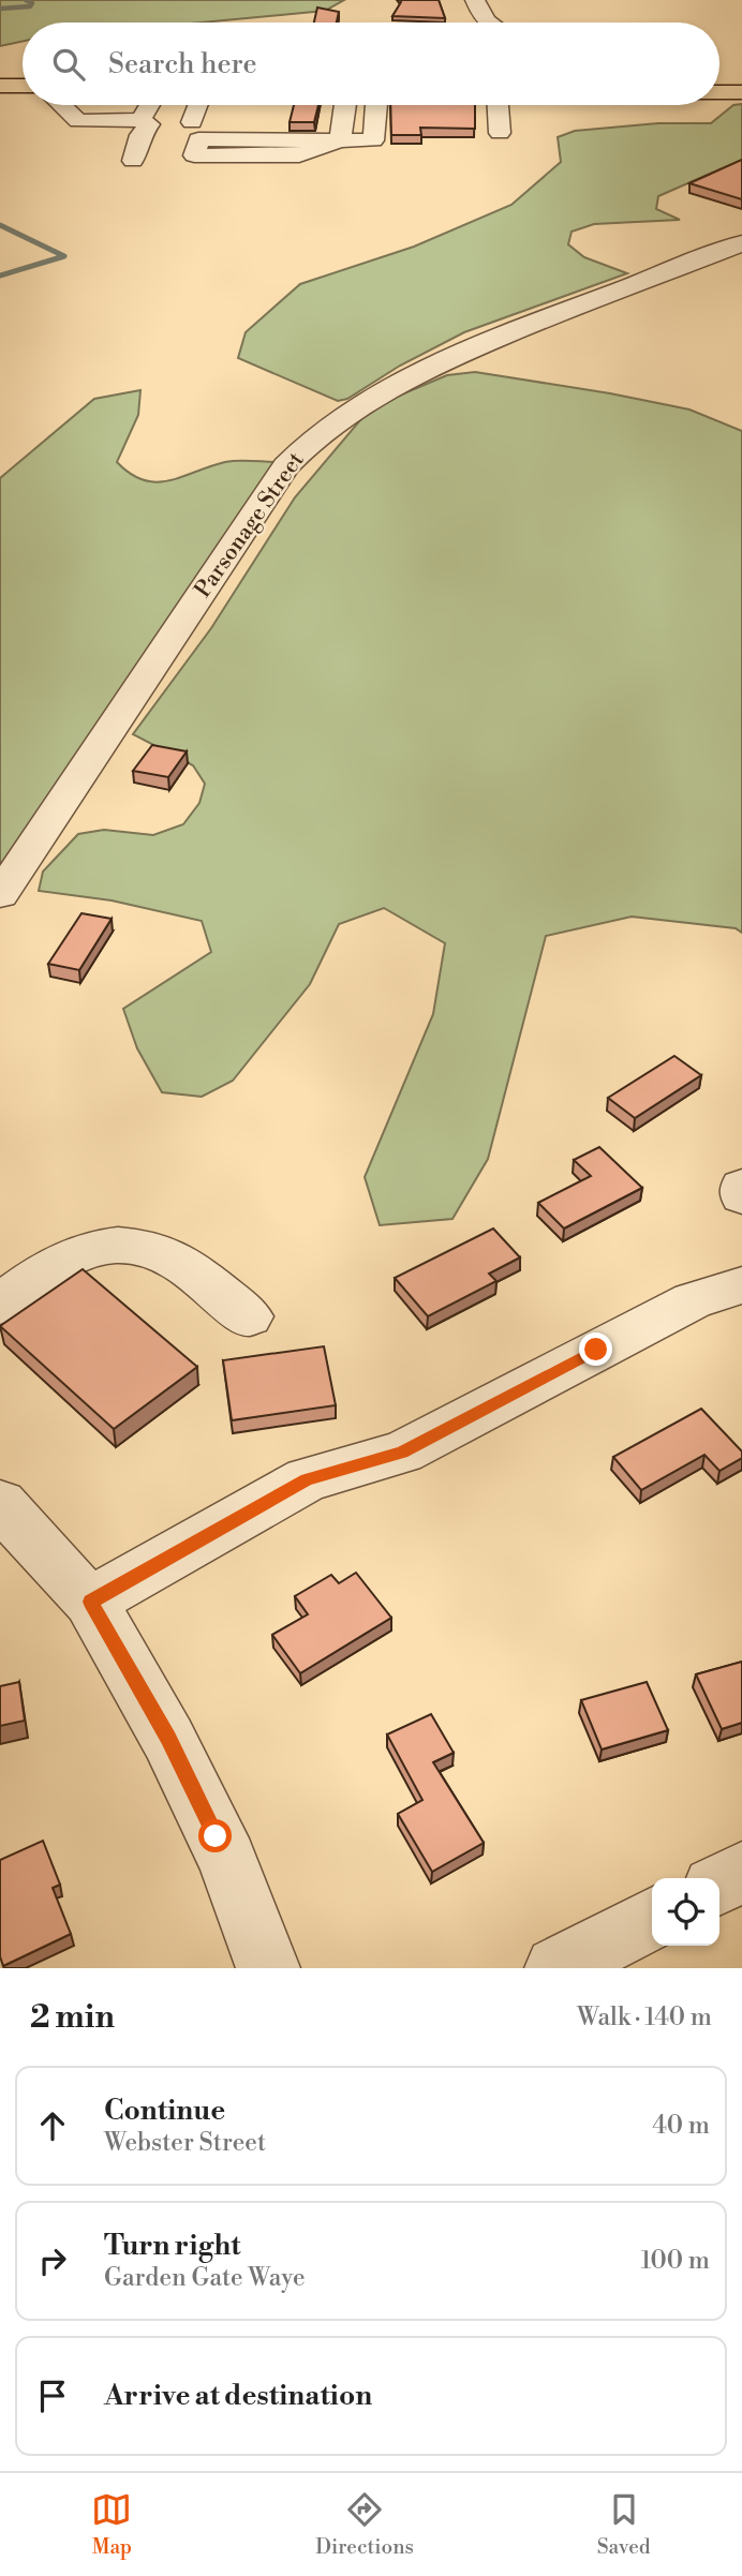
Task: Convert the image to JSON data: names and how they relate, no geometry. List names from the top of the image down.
{
  "streets": {
    "street": ["Parsonage Street"]
  },
  "page": {
    "search": "Search here",
    "heading": ["2 min", "Walk · 140 m"],
    "list": [
      ["Continue", "Webster Street", "40 m"],
      ["Turn right", "Garden Gate Waye", "100 m"],
      "Arrive at destination"
    ],
    "nav": ["Map", "Directions", "Saved"]
  }
}
